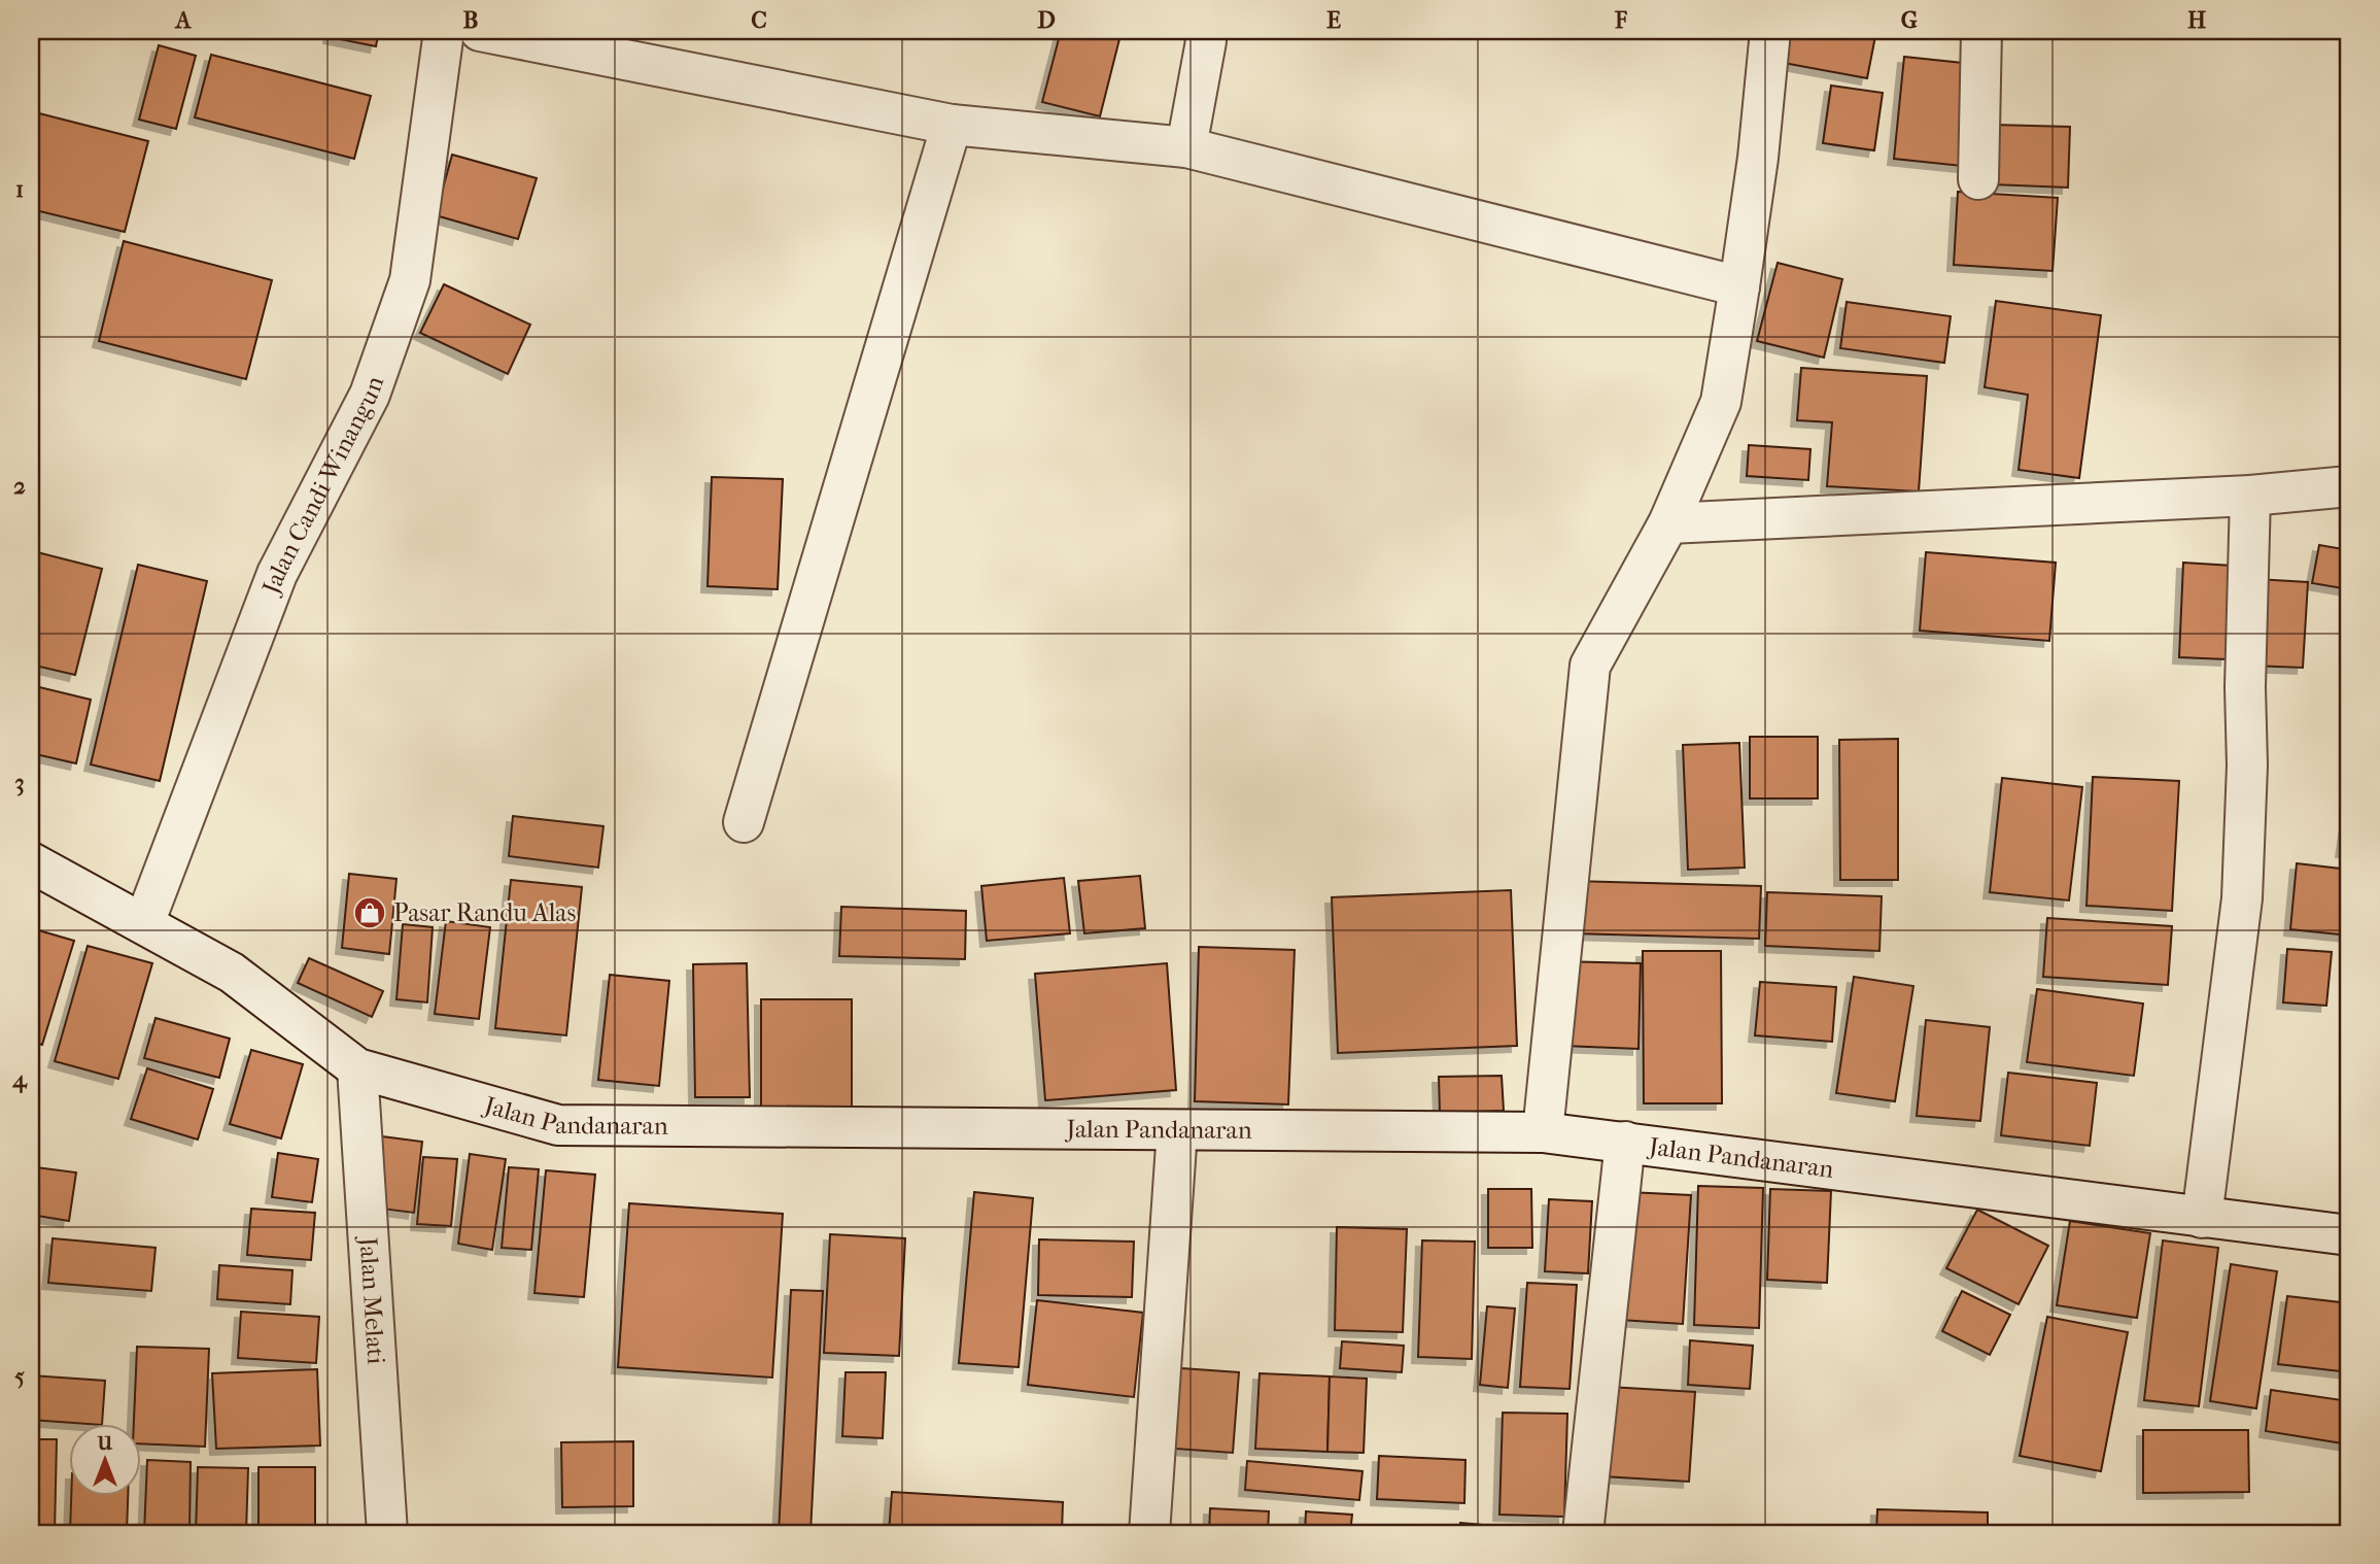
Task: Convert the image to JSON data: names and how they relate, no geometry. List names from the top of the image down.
{
  "streets": {
    "street": ["Jalan Candi Winangun", "Jalan Pandanaran", "Jalan Melati"]
  },
  "crossings": [
    ["Jalan Candi Winangun", "Jalan Pandanaran"],
    ["Jalan Pandanaran", "Jalan Melati"]
  ],
  "places": {
    "shop": ["Pasar Randu Alas"]
  },
  "north": "top",
  "grid": {
    "columns": [
      "A",
      "B",
      "C",
      "D",
      "E",
      "F",
      "G",
      "H"
    ],
    "rows": [
      "1",
      "2",
      "3",
      "4",
      "5"
    ]
  }
}
